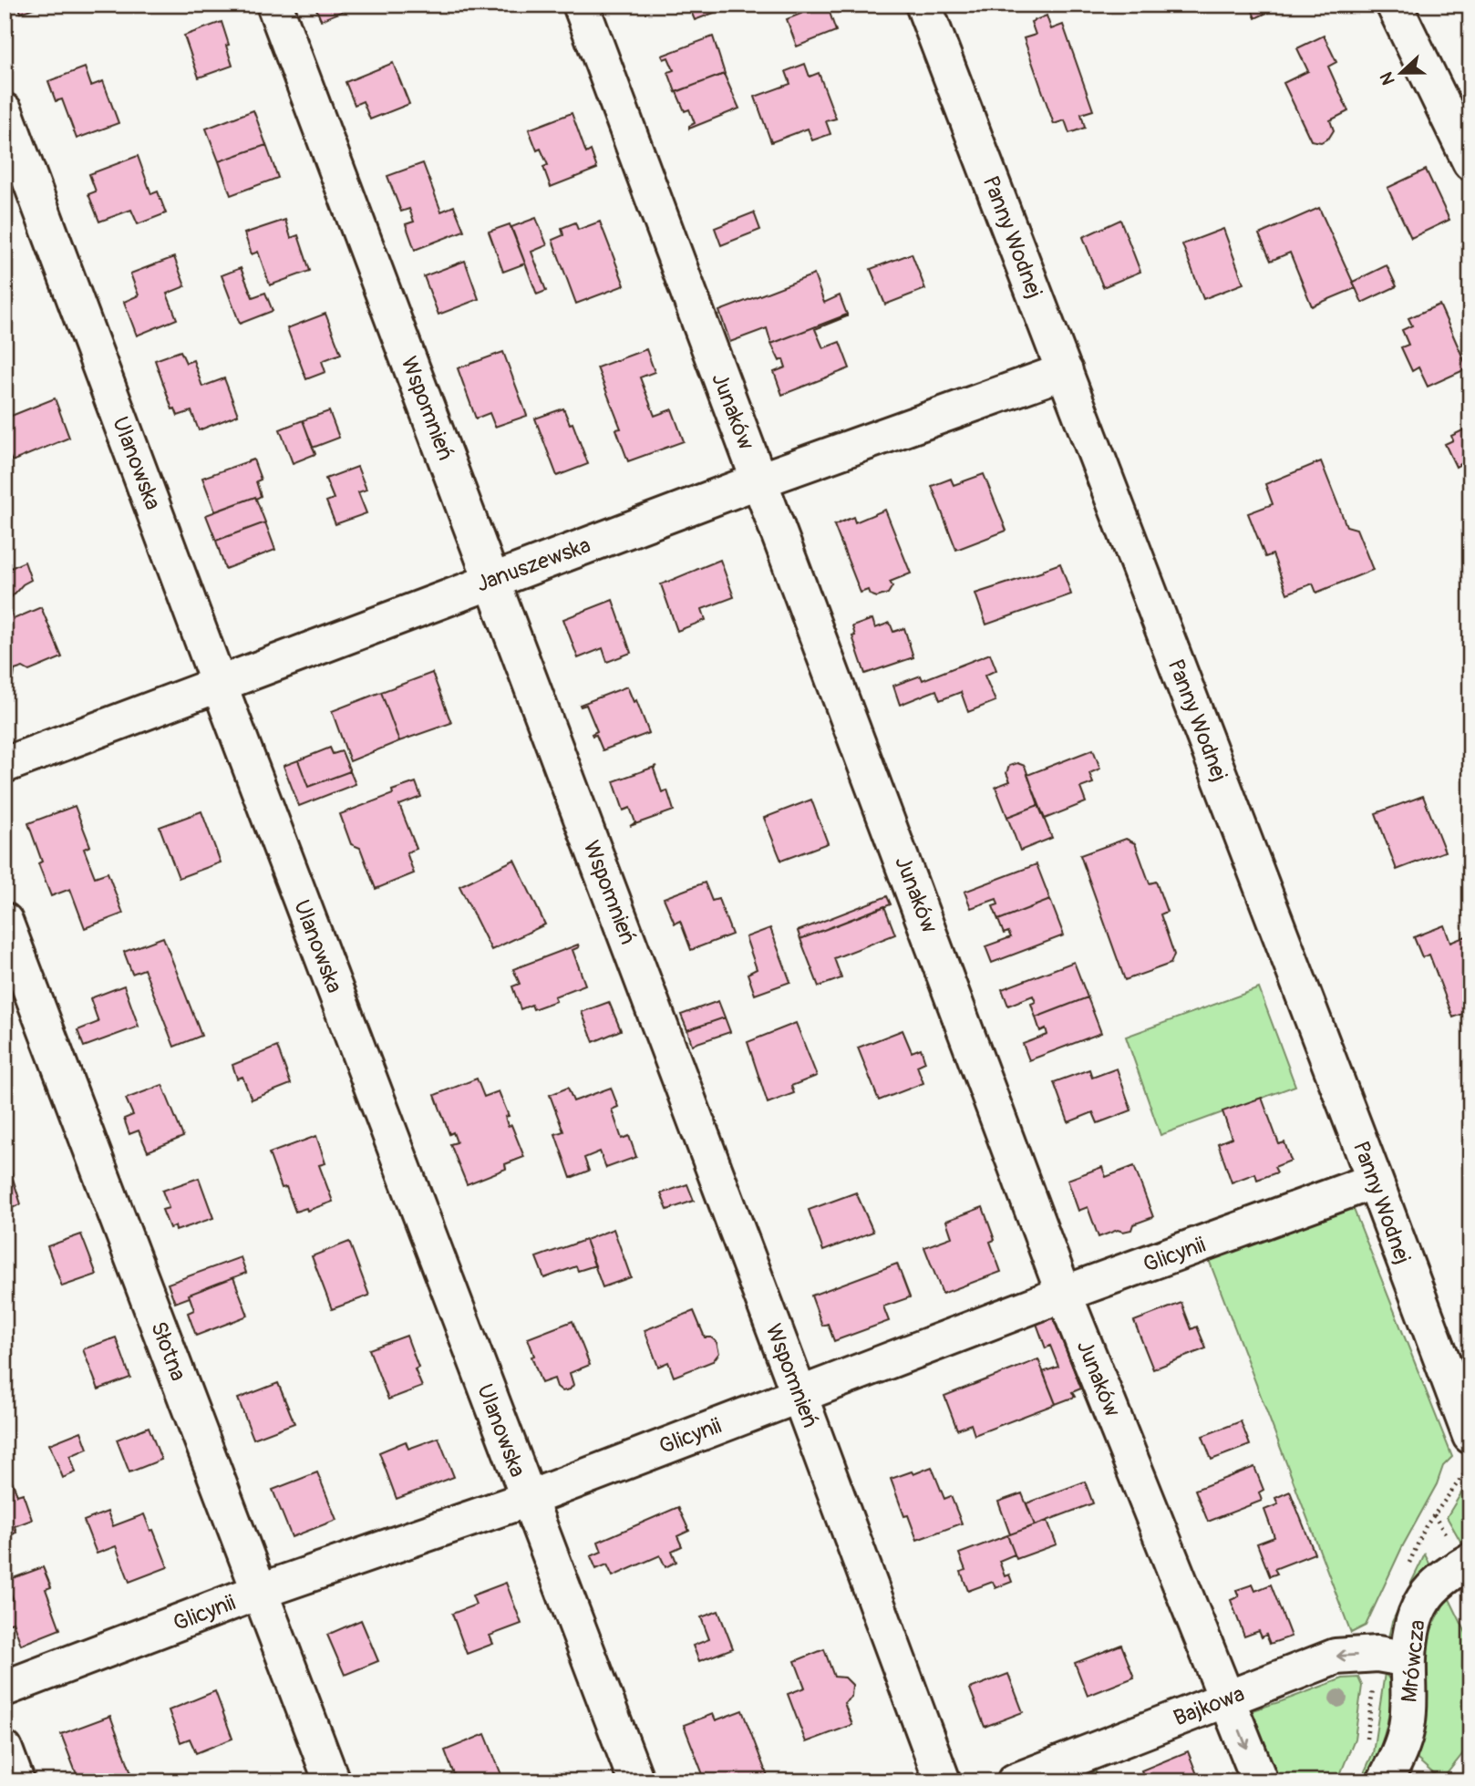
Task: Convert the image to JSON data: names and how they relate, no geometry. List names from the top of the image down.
{
  "streets": {
    "street": [
      "Panny Wodnej",
      "Wspomnień",
      "Junaków",
      "Ulanowska",
      "Januszewska",
      "Glicynii",
      "Słotna",
      "Mrówcza",
      "Bajkowa"
    ]
  },
  "crossings": [
    ["Panny Wodnej", "Januszewska"],
    ["Panny Wodnej", "Glicynii"],
    ["Wspomnień", "Januszewska"],
    ["Wspomnień", "Glicynii"],
    ["Junaków", "Januszewska"],
    ["Junaków", "Glicynii"],
    ["Junaków", "Bajkowa"],
    ["Ulanowska", "Januszewska"],
    ["Ulanowska", "Glicynii"],
    ["Glicynii", "Słotna"],
    ["Mrówcza", "Bajkowa"]
  ],
  "one_way": ["Bajkowa"],
  "north": "left"
}
